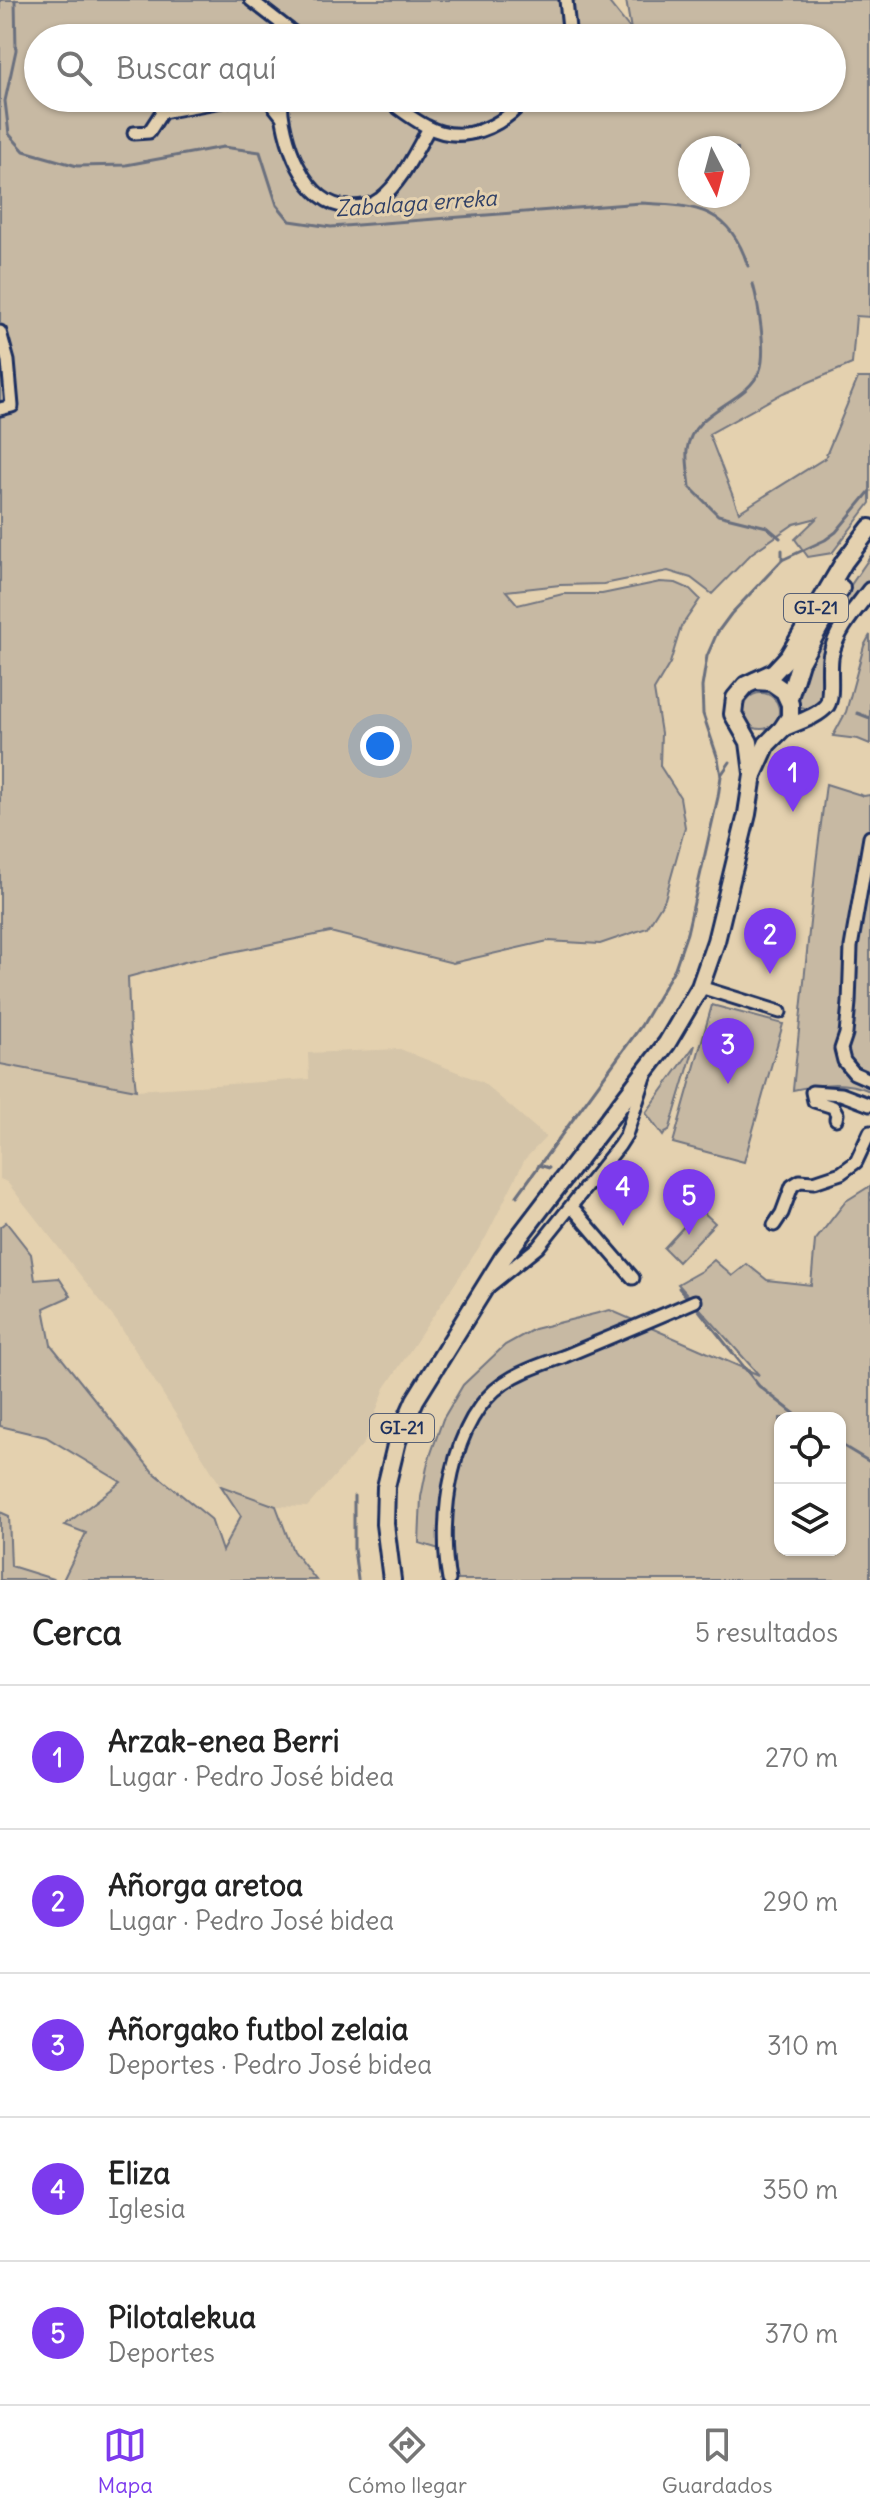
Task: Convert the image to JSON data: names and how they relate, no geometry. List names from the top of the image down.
{
  "streets": {
    "main road": ["GI-21"]
  },
  "water": ["Zabalaga erreka"],
  "north": "bottom",
  "page": {
    "search": "Buscar aquí",
    "pins": [
      "1",
      "2",
      "3",
      "4",
      "5"
    ],
    "heading": ["Cerca", "5 resultados"],
    "list": [
      {
        "mark": "1",
        "name": "Arzak-enea Berri",
        "note": "Lugar · Pedro José bidea",
        "value": "270 m"
      },
      {
        "mark": "2",
        "name": "Añorga aretoa",
        "note": "Lugar · Pedro José bidea",
        "value": "290 m"
      },
      {
        "mark": "3",
        "name": "Añorgako futbol zelaia",
        "note": "Deportes · Pedro José bidea",
        "value": "310 m"
      },
      {
        "mark": "4",
        "name": "Eliza",
        "note": "Iglesia",
        "value": "350 m"
      },
      {
        "mark": "5",
        "name": "Pilotalekua",
        "note": "Deportes",
        "value": "370 m"
      }
    ],
    "nav": ["Mapa", "Cómo llegar", "Guardados"]
  }
}
